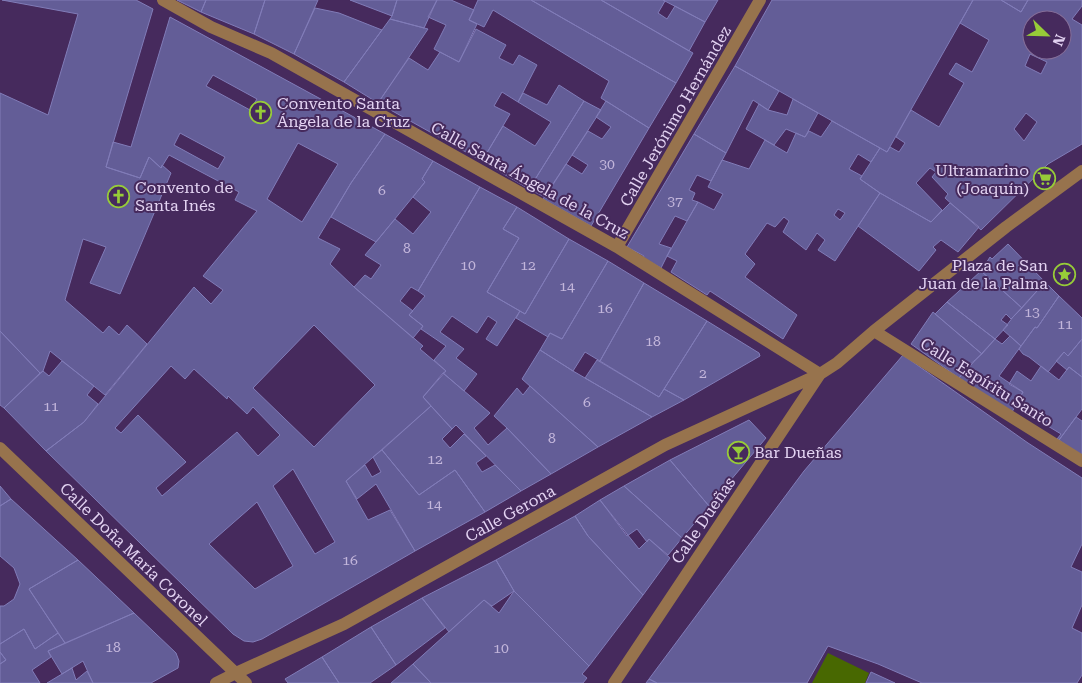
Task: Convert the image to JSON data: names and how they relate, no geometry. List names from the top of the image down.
{
  "streets": {
    "street": [
      "Calle Jerónimo Hernández",
      "Calle Santa Ángela de la Cruz",
      "Calle Espíritu Santo",
      "Calle Gerona",
      "Calle Dueñas",
      "Calle Doña María Coronel"
    ]
  },
  "crossings": [
    ["Calle Jerónimo Hernández", "Calle Santa Ángela de la Cruz"],
    ["Calle Santa Ángela de la Cruz", "Calle Gerona"],
    ["Calle Santa Ángela de la Cruz", "Calle Dueñas"],
    ["Calle Gerona", "Calle Dueñas"],
    ["Calle Gerona", "Calle Doña María Coronel"]
  ],
  "places": {
    "church": ["Convento Santa Ángela de la Cruz", "Convento de Santa Inés"],
    "supermarket": ["Ultramarino (Joaquín)"],
    "place": ["Plaza de San Juan de la Palma"],
    "bar": ["Bar Dueñas"]
  },
  "house_numbers": [
    "30",
    "6",
    "37",
    "8",
    "10",
    "12",
    "14",
    "16",
    "13",
    "11",
    "18",
    "2",
    "6",
    "11",
    "8",
    "12",
    "14",
    "16",
    "18",
    "10"
  ],
  "north": "bottom right"
}
